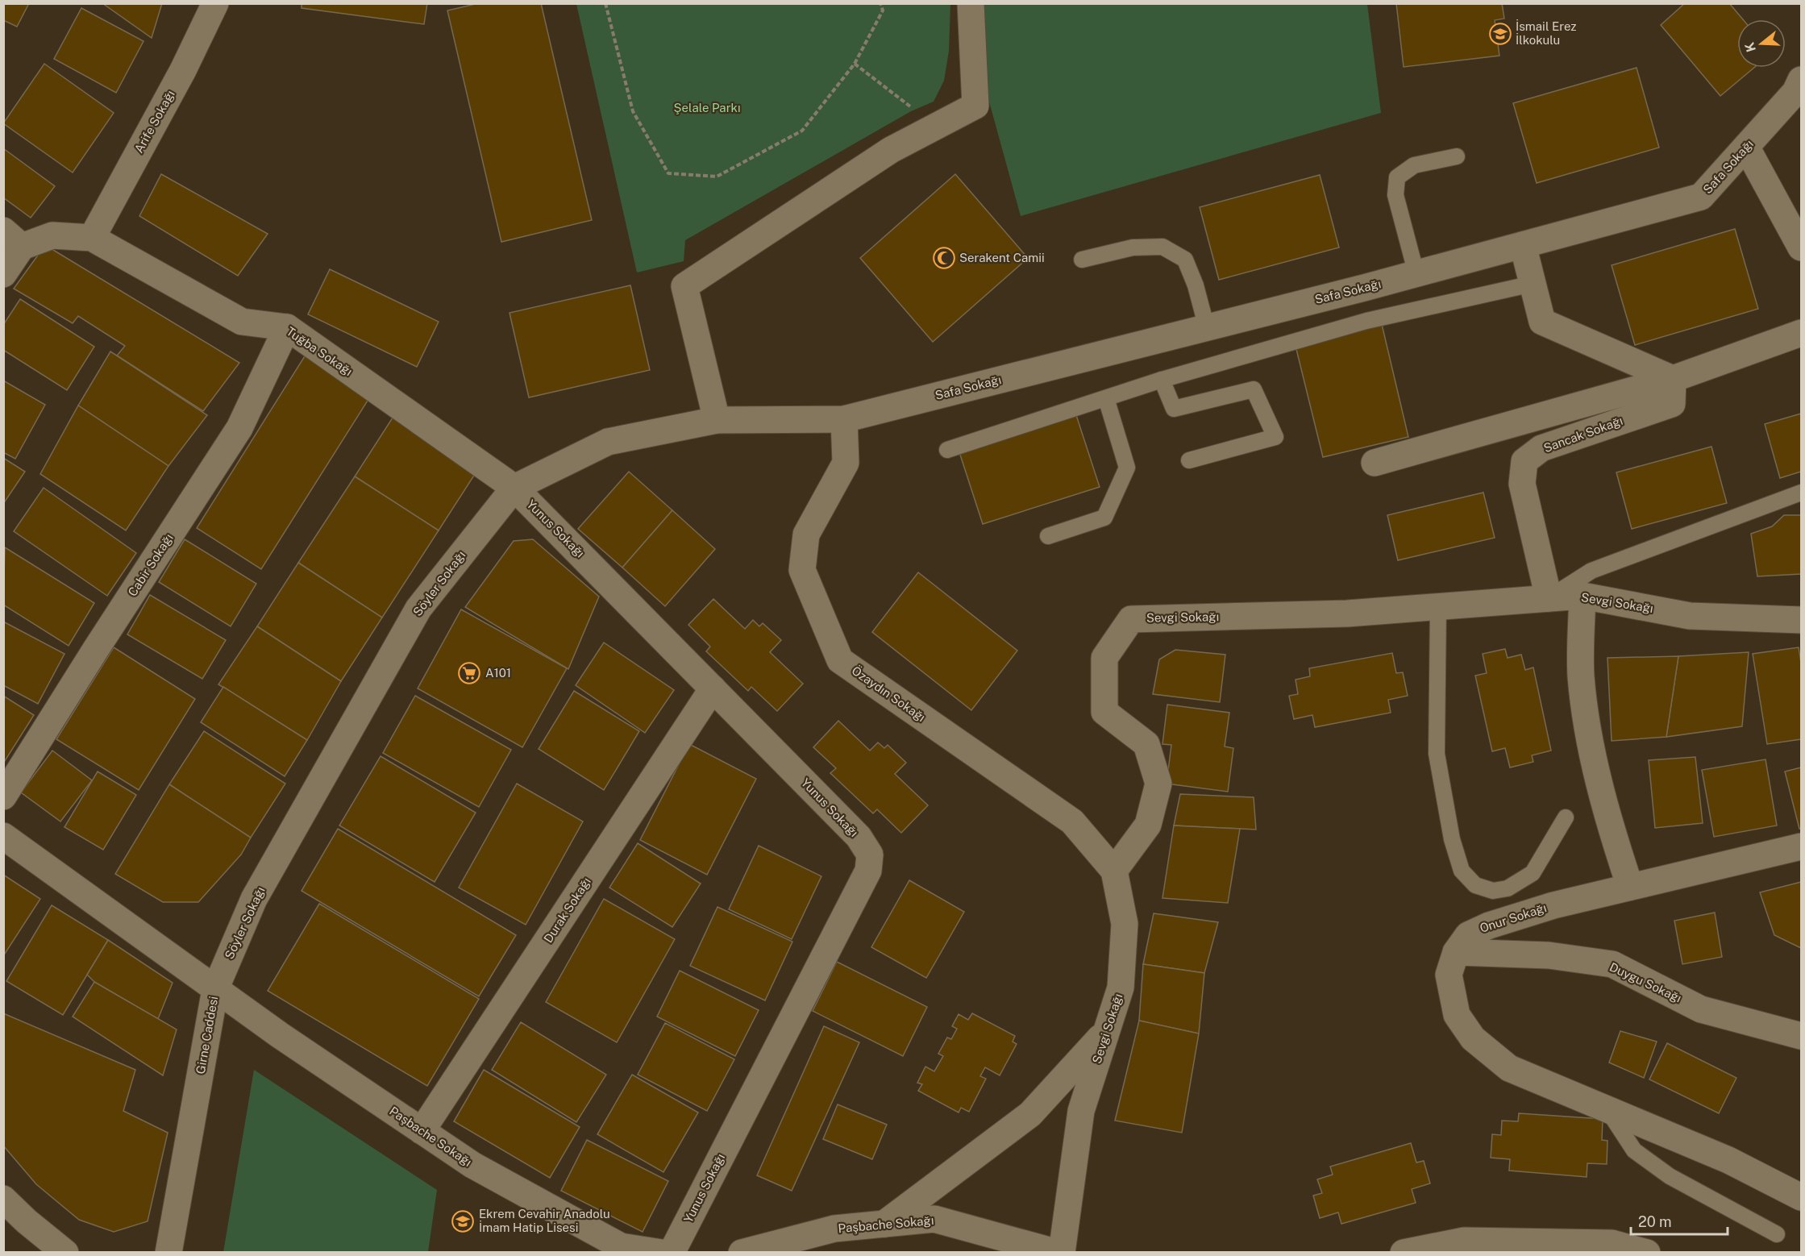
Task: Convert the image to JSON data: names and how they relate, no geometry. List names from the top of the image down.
{
  "streets": {
    "street": [
      "Arife Sokağı",
      "Safa Sokağı",
      "Tuğba Sokağı",
      "Sancak Sokağı",
      "Yunus Sokağı",
      "Cabir Sokağı",
      "Söyler Sokağı",
      "Sevgi Sokağı",
      "Özaydın Sokağı",
      "Durak Sokağı",
      "Onur Sokağı",
      "Duygu Sokağı",
      "Girne Caddesi",
      "Paşbache Sokağı"
    ]
  },
  "crossings": [
    ["Arife Sokağı", "Tuğba Sokağı"],
    ["Safa Sokağı", "Söyler Sokağı"],
    ["Safa Sokağı", "Özaydın Sokağı"],
    ["Tuğba Sokağı", "Yunus Sokağı"],
    ["Tuğba Sokağı", "Cabir Sokağı"],
    ["Tuğba Sokağı", "Söyler Sokağı"],
    ["Sancak Sokağı", "Sevgi Sokağı"],
    ["Yunus Sokağı", "Söyler Sokağı"],
    ["Yunus Sokağı", "Durak Sokağı"],
    ["Söyler Sokağı", "Özaydın Sokağı"],
    ["Söyler Sokağı", "Girne Caddesi"],
    ["Söyler Sokağı", "Paşbache Sokağı"],
    ["Sevgi Sokağı", "Özaydın Sokağı"],
    ["Sevgi Sokağı", "Paşbache Sokağı"],
    ["Durak Sokağı", "Paşbache Sokağı"],
    ["Onur Sokağı", "Duygu Sokağı"],
    ["Girne Caddesi", "Paşbache Sokağı"]
  ],
  "parks": ["Şelale Parkı"],
  "places": {
    "school or university": ["İsmail Erez İlkokulu", "Ekrem Cevahir Anadolu İmam Hatip Lisesi"],
    "mosque": ["Serakent Camii"],
    "supermarket": ["A101"]
  },
  "scale_bar": "20 m",
  "north": "left"
}
